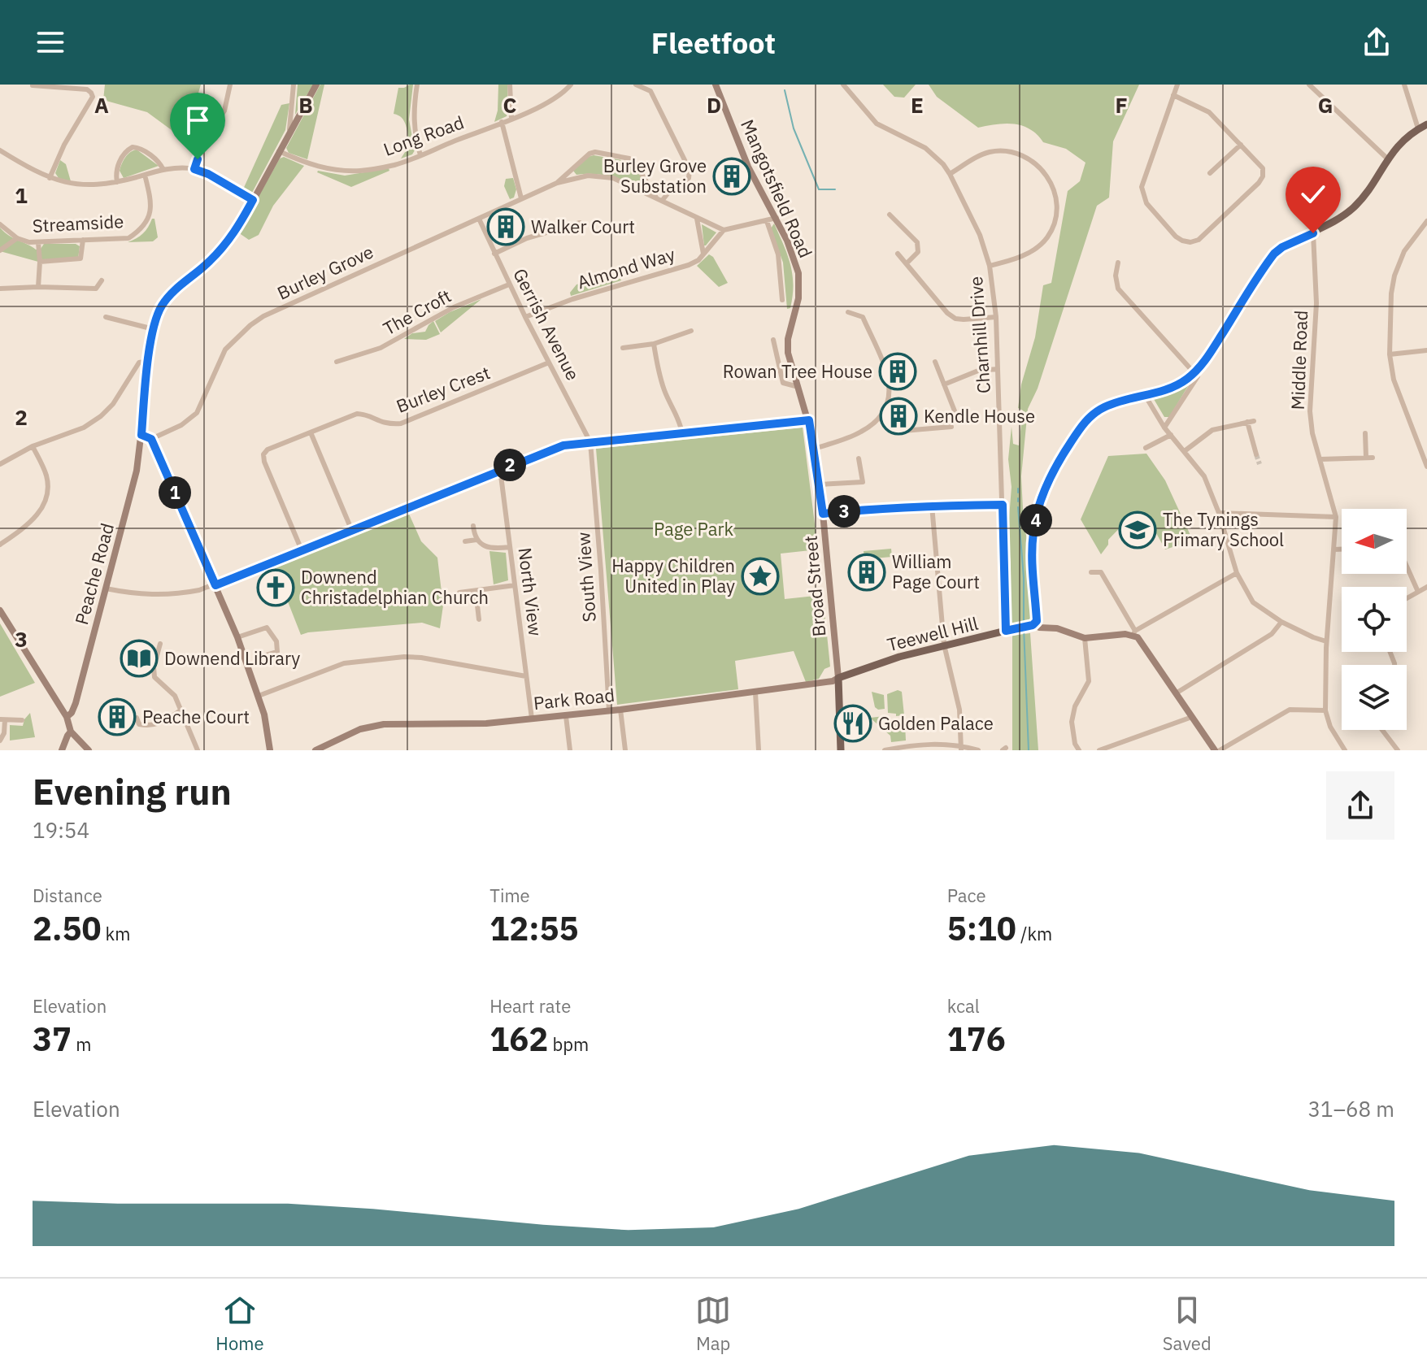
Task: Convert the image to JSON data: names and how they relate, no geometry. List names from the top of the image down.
{
  "streets": {
    "main road": ["Broad Street", "Teewell Hill"],
    "street": [
      "Long Road",
      "Mangotsfield Road",
      "Streamside",
      "Almond Way",
      "Burley Grove",
      "The Croft",
      "Gerrish Avenue",
      "Charnhill Drive",
      "Middle Road",
      "Burley Crest",
      "Peache Road",
      "South View",
      "North View",
      "Park Road"
    ]
  },
  "crossings": [
    ["Long Road", "Peache Road"],
    ["Mangotsfield Road", "Broad Street"],
    ["Almond Way", "Burley Grove"],
    ["Almond Way", "Gerrish Avenue"],
    ["Burley Grove", "Gerrish Avenue"],
    ["The Croft", "Gerrish Avenue"],
    ["Gerrish Avenue", "Burley Crest"],
    ["Gerrish Avenue", "South View"],
    ["Charnhill Drive", "Teewell Hill"],
    ["South View", "Park Road"],
    ["Broad Street", "Teewell Hill"],
    ["Broad Street", "Park Road"],
    ["North View", "Park Road"],
    ["Teewell Hill", "Park Road"]
  ],
  "parks": ["Page Park"],
  "places": {
    "building": [
      "Burley Grove Substation",
      "Walker Court",
      "Rowan Tree House",
      "Kendle House",
      "William Page Court",
      "Peache Court"
    ],
    "school or university": ["The Tynings Primary School"],
    "place": ["Happy Children United in Play"],
    "church": ["Downend Christadelphian Church"],
    "library": ["Downend Library"],
    "restaurant": ["Golden Palace"]
  },
  "north": "left",
  "page": {
    "header": "Fleetfoot",
    "pins": [
      "2",
      "1",
      "3",
      "4"
    ],
    "heading": ["Evening run", "19:54"],
    "stats": [
      ["Distance", "2.50 km"],
      ["Time", "12:55"],
      ["Pace", "5:10 /km"],
      ["Elevation", "37 m"],
      ["Heart rate", "162 bpm"],
      ["kcal", "176"]
    ],
    "chart": ["Elevation", "31–68 m"],
    "tabs": ["Home", "Map", "Saved"]
  },
  "grid": {
    "columns": [
      "A",
      "B",
      "C",
      "D",
      "E",
      "F",
      "G"
    ],
    "rows": ["1", "2", "3"]
  }
}
